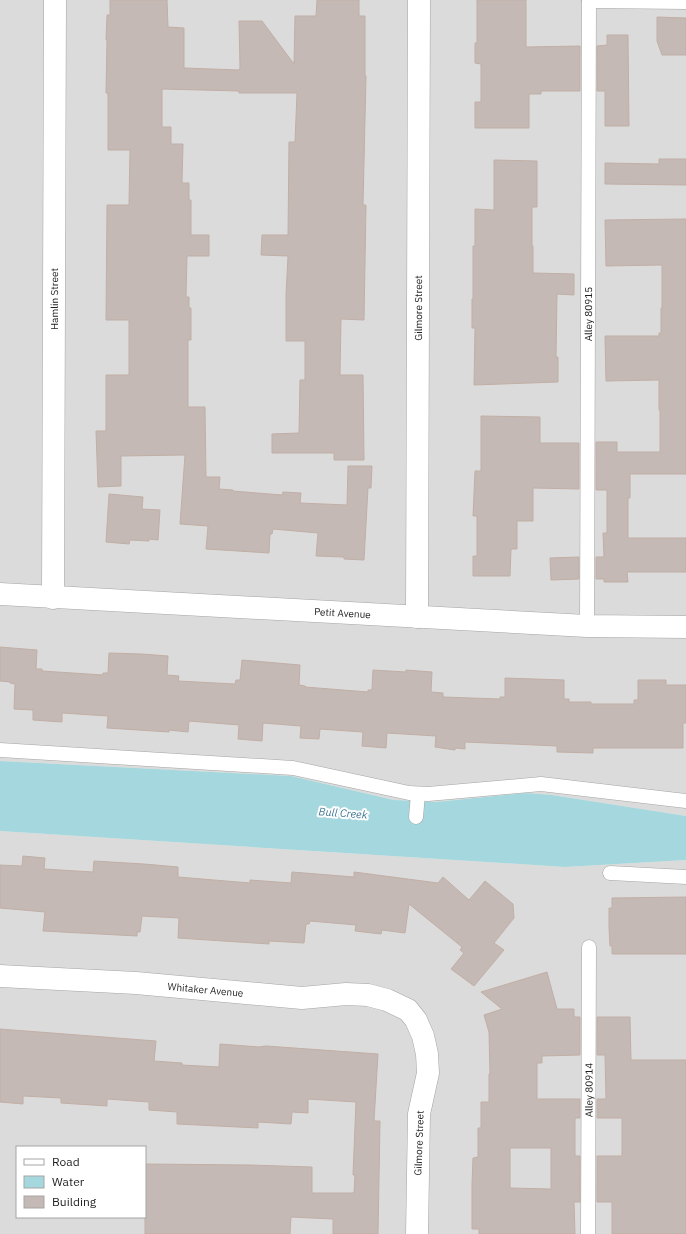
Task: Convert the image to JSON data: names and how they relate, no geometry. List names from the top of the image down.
{
  "streets": {
    "street": [
      "Hamlin Street",
      "Gilmore Street",
      "Petit Avenue",
      "Whitaker Avenue"
    ],
    "lane": ["Alley 80915", "Alley 80914"]
  },
  "crossings": [
    ["Hamlin Street", "Petit Avenue"],
    ["Gilmore Street", "Petit Avenue"],
    ["Gilmore Street", "Whitaker Avenue"],
    ["Alley 80915", "Petit Avenue"]
  ],
  "water": ["Bull Creek"],
  "legend": ["Road", "Water", "Building"]
}
